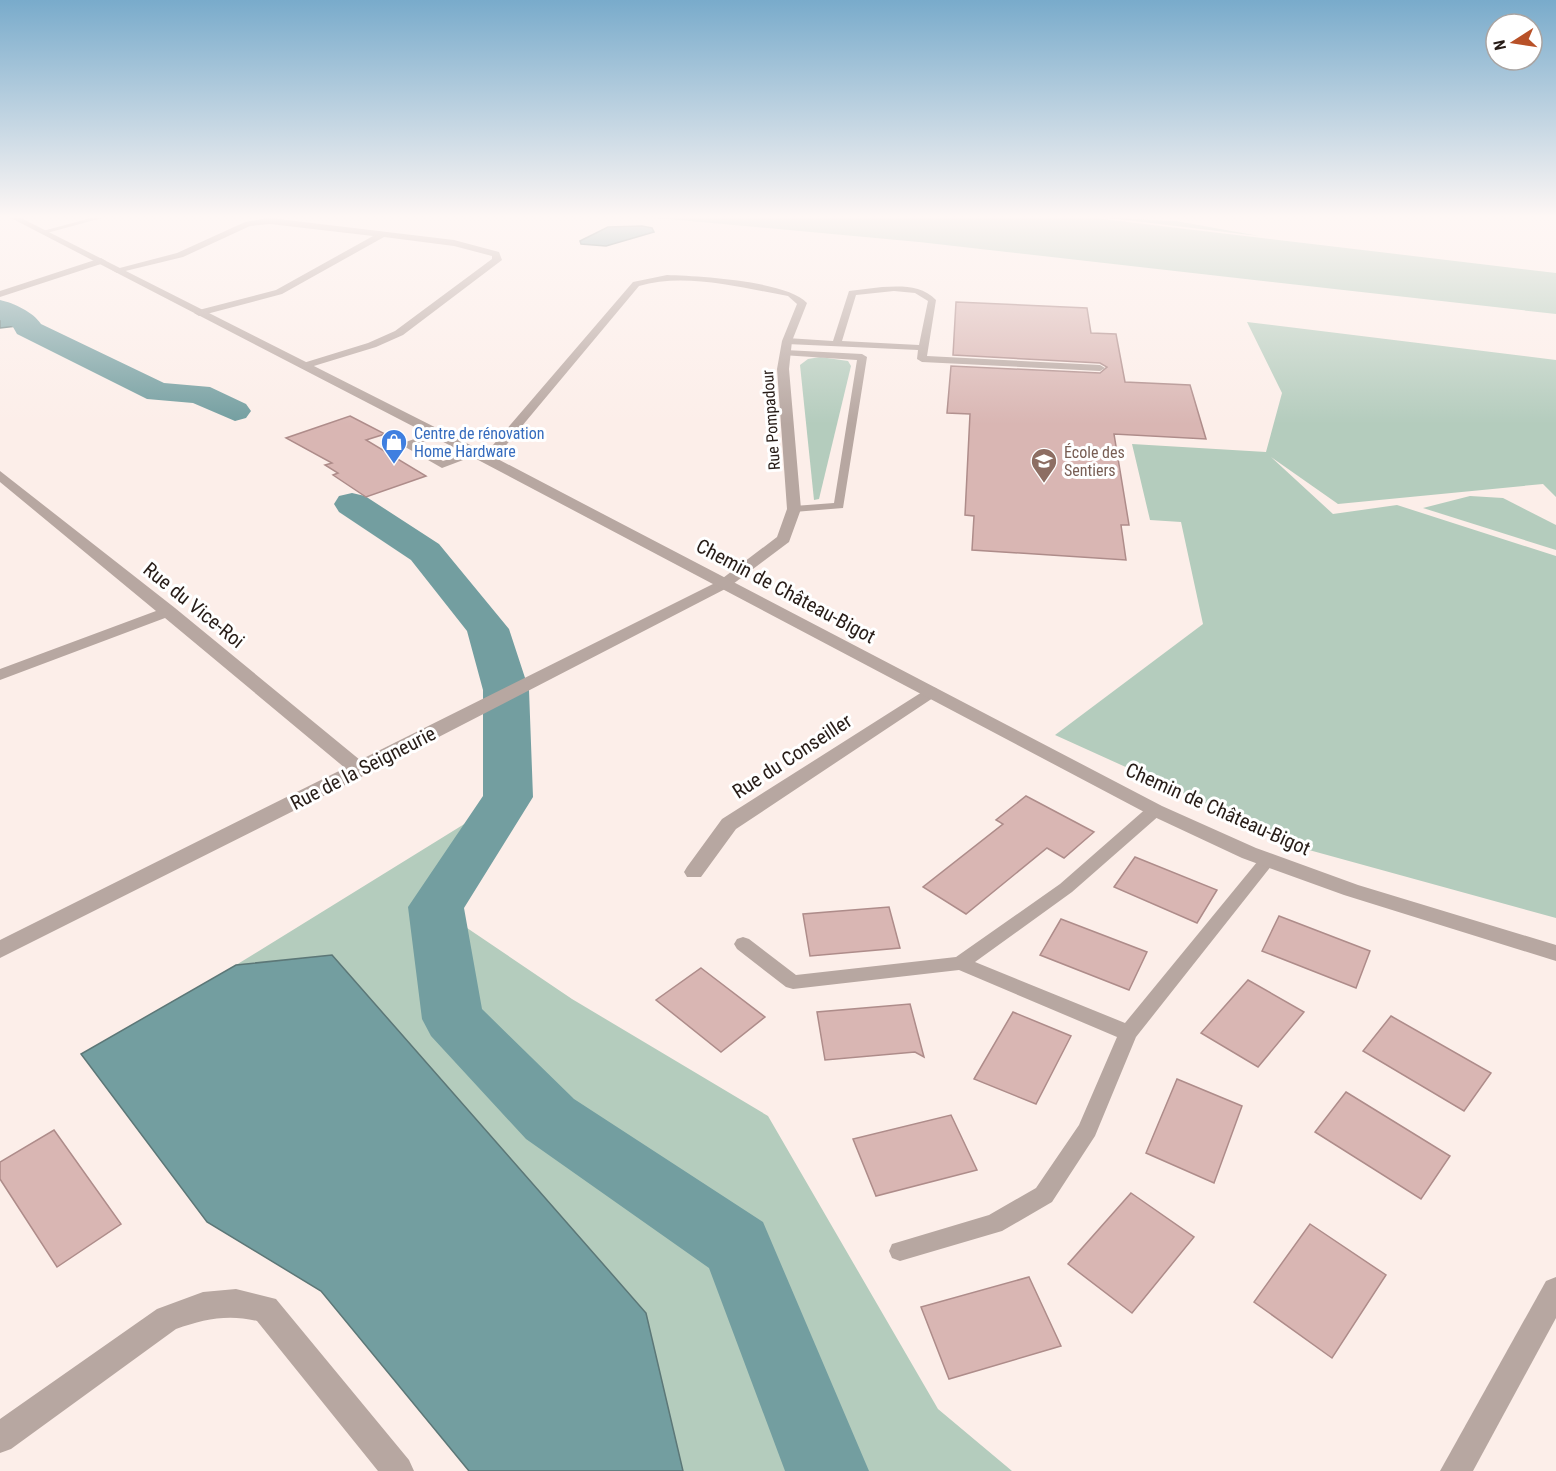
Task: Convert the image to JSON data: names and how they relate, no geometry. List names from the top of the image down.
{
  "streets": {
    "street": [
      "Rue Pompadour",
      "Chemin de Château-Bigot",
      "Rue du Vice-Roi",
      "Rue du Conseiller",
      "Rue de la Seigneurie"
    ]
  },
  "crossings": [
    ["Rue Pompadour", "Chemin de Château-Bigot"],
    ["Rue Pompadour", "Rue de la Seigneurie"],
    ["Chemin de Château-Bigot", "Rue du Conseiller"],
    ["Chemin de Château-Bigot", "Rue de la Seigneurie"],
    ["Rue du Vice-Roi", "Rue de la Seigneurie"]
  ],
  "places": {
    "shop": ["Centre de rénovation Home Hardware"],
    "school or university": ["École des Sentiers"]
  },
  "north": "left"
}
